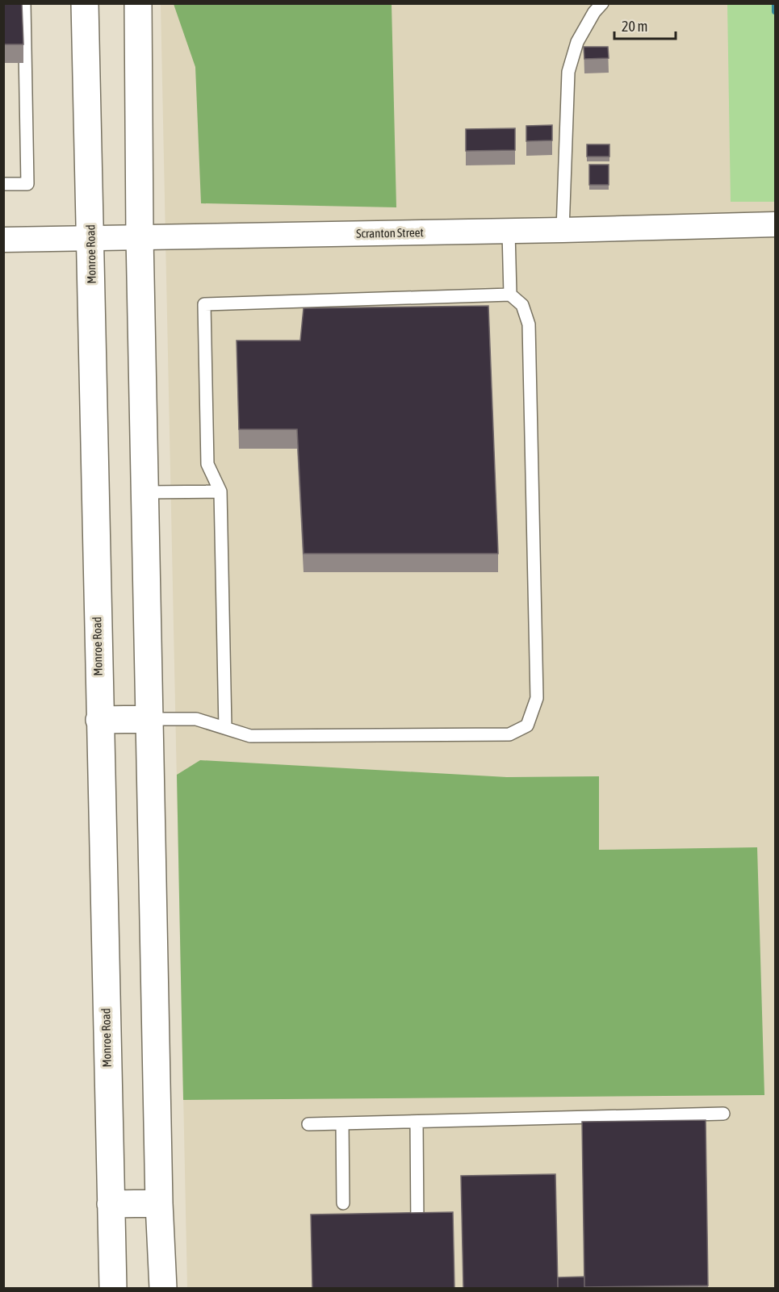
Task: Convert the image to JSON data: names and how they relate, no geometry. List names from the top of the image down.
{
  "streets": {
    "main road": ["Monroe Road"],
    "street": ["Scranton Street"]
  },
  "crossings": [
    ["Scranton Street", "Monroe Road"]
  ],
  "scale_bar": "20 m"
}
